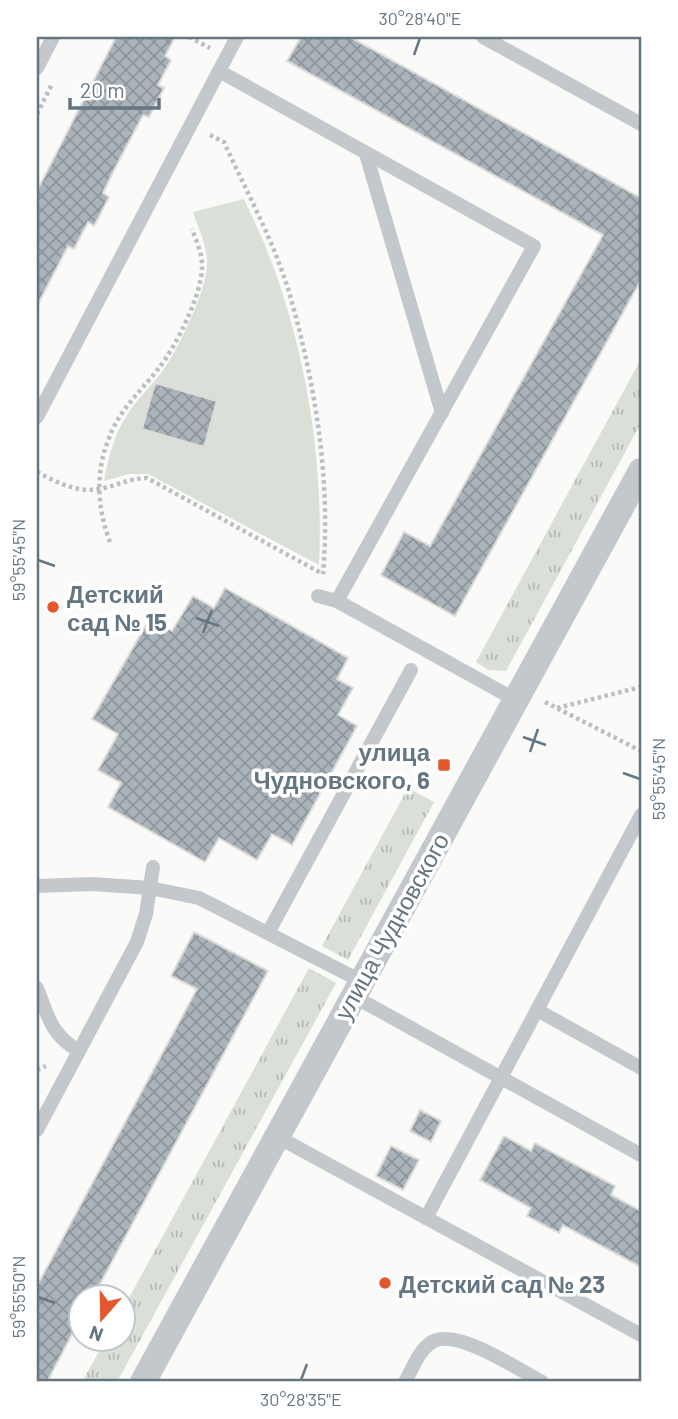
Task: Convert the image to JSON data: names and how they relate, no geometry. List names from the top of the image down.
{
  "streets": {
    "street": ["улица Чудновского"]
  },
  "places": {
    "other": ["Детский сад № 15", "Детский сад № 23"],
    "transit": ["улица Чудновского, 6"]
  },
  "scale_bar": "20 m",
  "north": "bottom",
  "coordinates": [
    "30°28'40\"E",
    "59°55'45\"N",
    "59°55'50\"N",
    "30°28'35\"E"
  ]
}
